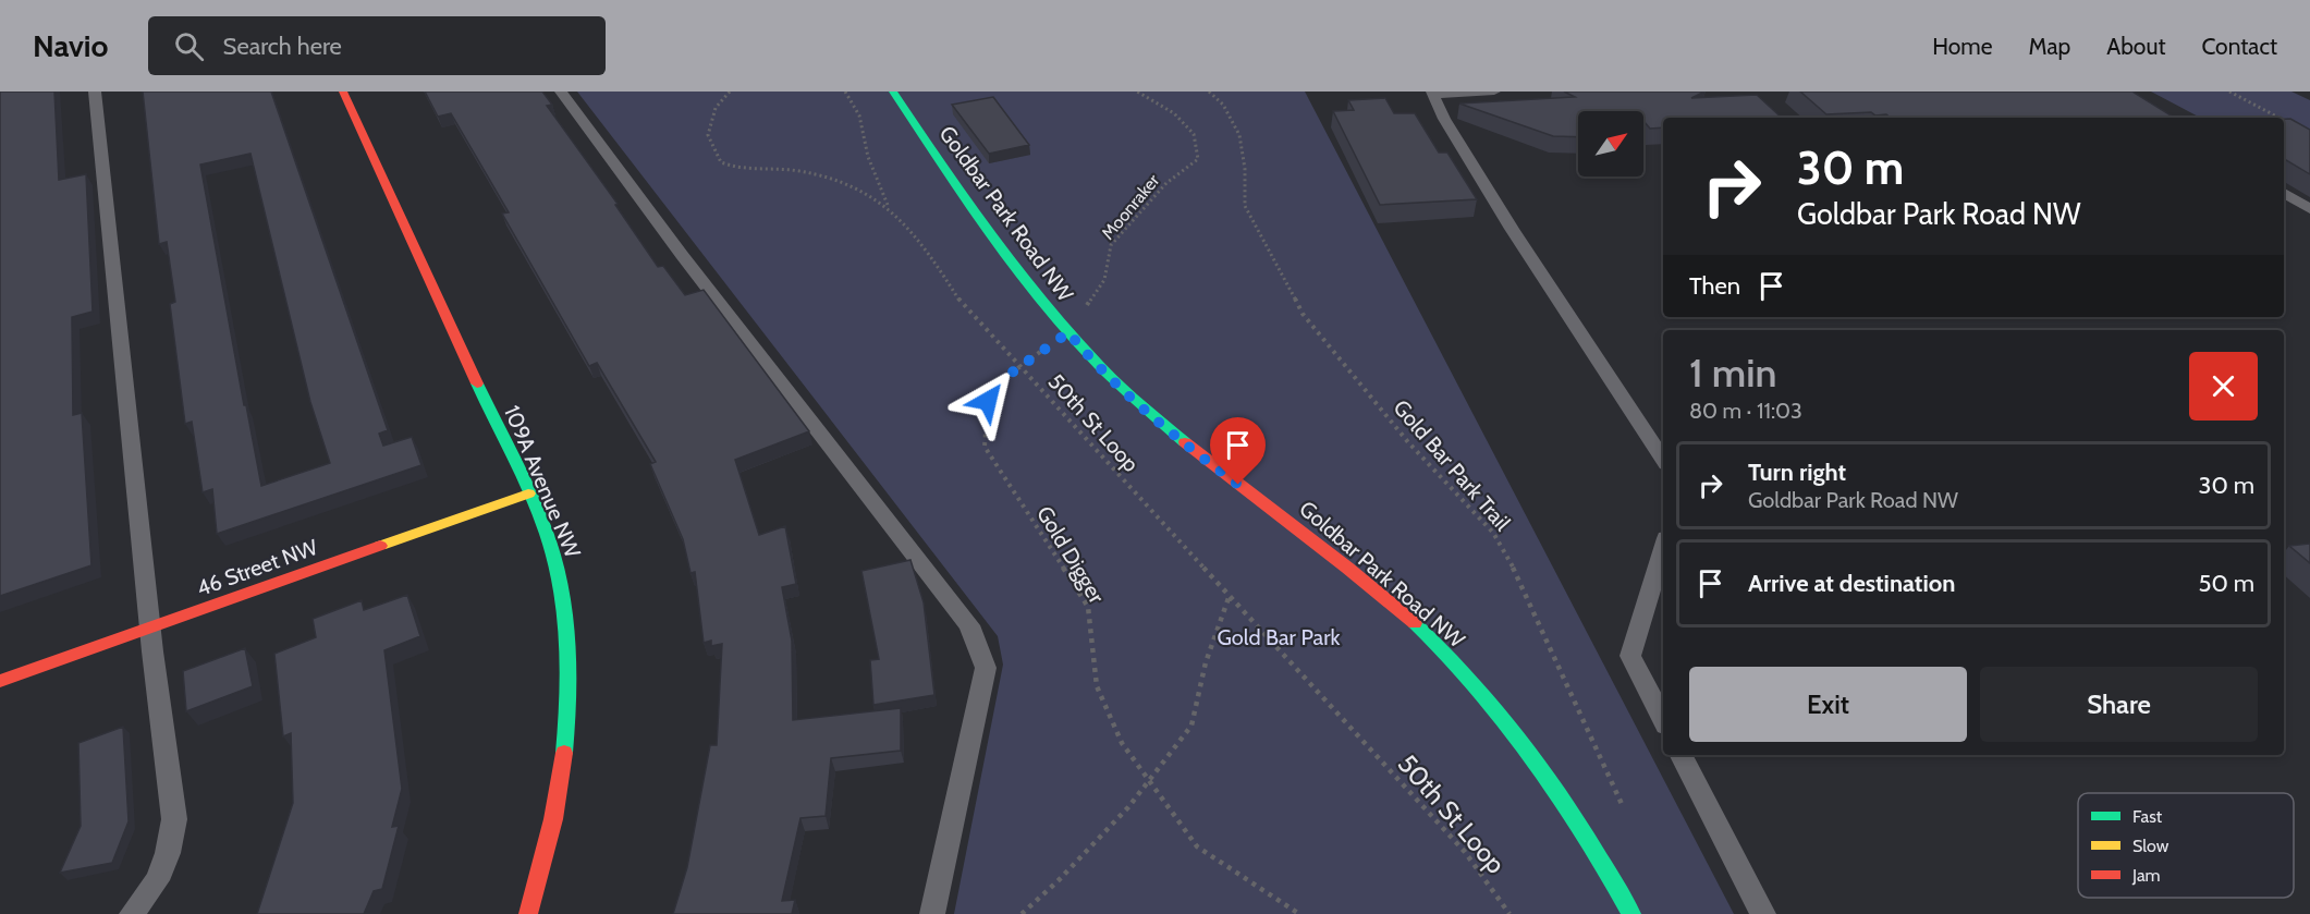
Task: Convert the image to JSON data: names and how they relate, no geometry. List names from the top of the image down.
{
  "streets": {
    "street": ["Goldbar Park Road NW", "109A Avenue NW", "46 Street NW"],
    "path": [
      "Moonraker",
      "50th St Loop",
      "Gold Bar Park Trail",
      "Gold Digger"
    ]
  },
  "crossings": [
    ["Moonraker", "Goldbar Park Road NW"],
    ["Moonraker", "Gold Digger"],
    ["Goldbar Park Road NW", "Gold Digger"],
    ["109A Avenue NW", "46 Street NW"]
  ],
  "parks": ["Gold Bar Park"],
  "legend": ["Fast", "Slow", "Jam"],
  "north": "top right",
  "page": {
    "header": "Navio",
    "search": "Search here",
    "nav": [
      "Home",
      "Map",
      "About",
      "Contact"
    ],
    "turn": ["30 m", "Goldbar Park Road NW"],
    "then": "Then",
    "heading": ["1 min", "80 m · 11:03"],
    "list": [
      {
        "name": "Turn right",
        "note": "Goldbar Park Road NW",
        "value": "30 m"
      },
      {
        "name": "Arrive at destination",
        "value": "50 m"
      }
    ],
    "buttons": ["Exit", "Share"]
  }
}
